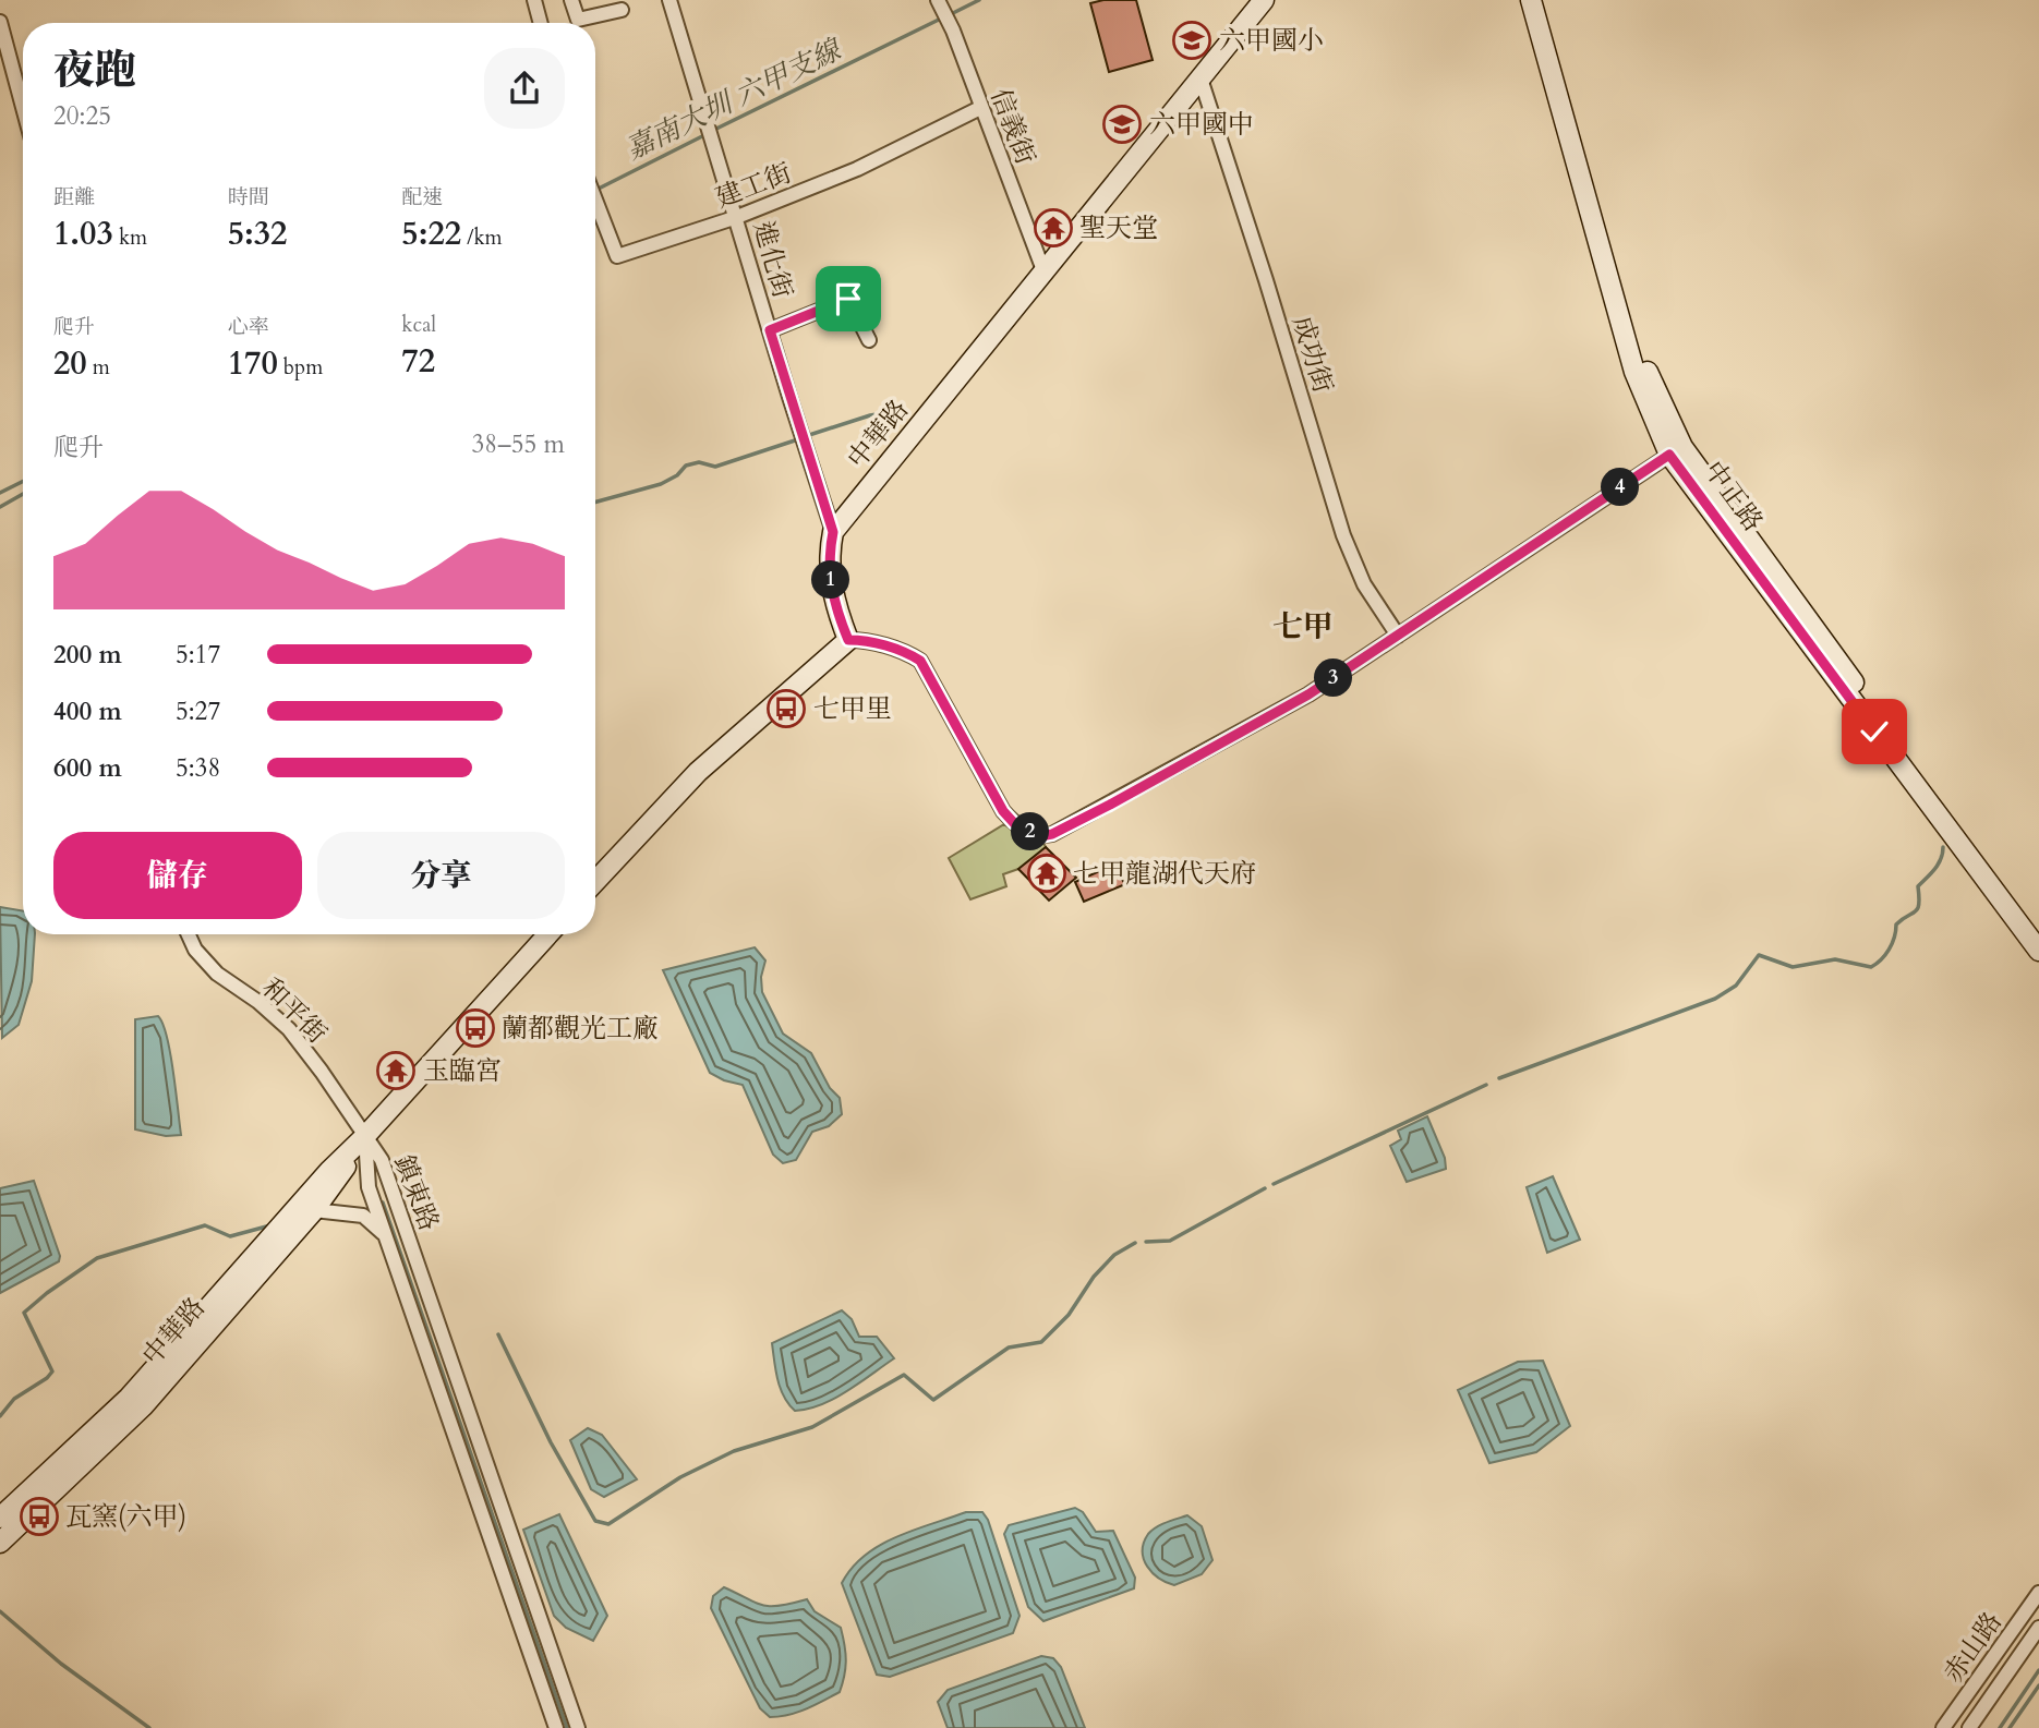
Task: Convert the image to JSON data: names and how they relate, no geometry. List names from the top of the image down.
{
  "streets": {
    "street": [
      "信義街",
      "建工街",
      "進化街",
      "成功街",
      "中華路",
      "中正路",
      "和平街",
      "鎮東路",
      "赤山路"
    ]
  },
  "crossings": [
    ["信義街", "建工街"],
    ["信義街", "中華路"],
    ["建工街", "進化街"],
    ["進化街", "中華路"],
    ["成功街", "中華路"],
    ["中華路", "和平街"],
    ["中華路", "鎮東路"],
    ["和平街", "鎮東路"]
  ],
  "districts": ["七甲"],
  "water": ["嘉南大圳 六甲支線"],
  "places": {
    "school or university": ["六甲國小", "六甲國中"],
    "temple": ["聖天堂", "七甲龍湖代天府", "玉臨宮"],
    "bus stop": ["七甲里", "蘭都觀光工廠", "瓦窯(六甲)"]
  },
  "page": {
    "heading": ["夜跑", "20:25"],
    "stats": [
      ["距離", "1.03 km"],
      ["時間", "5:32"],
      ["配速", "5:22 /km"],
      ["爬升", "20 m"],
      ["心率", "170 bpm"],
      ["kcal", "72"]
    ],
    "chart": ["爬升", "38–55 m"],
    "pins": [
      "4",
      "1",
      "3",
      "2"
    ],
    "list": [
      {
        "name": "200 m",
        "note": "5:17"
      },
      {
        "name": "400 m",
        "note": "5:27"
      },
      {
        "name": "600 m",
        "note": "5:38"
      }
    ],
    "buttons": ["儲存", "分享"]
  }
}
